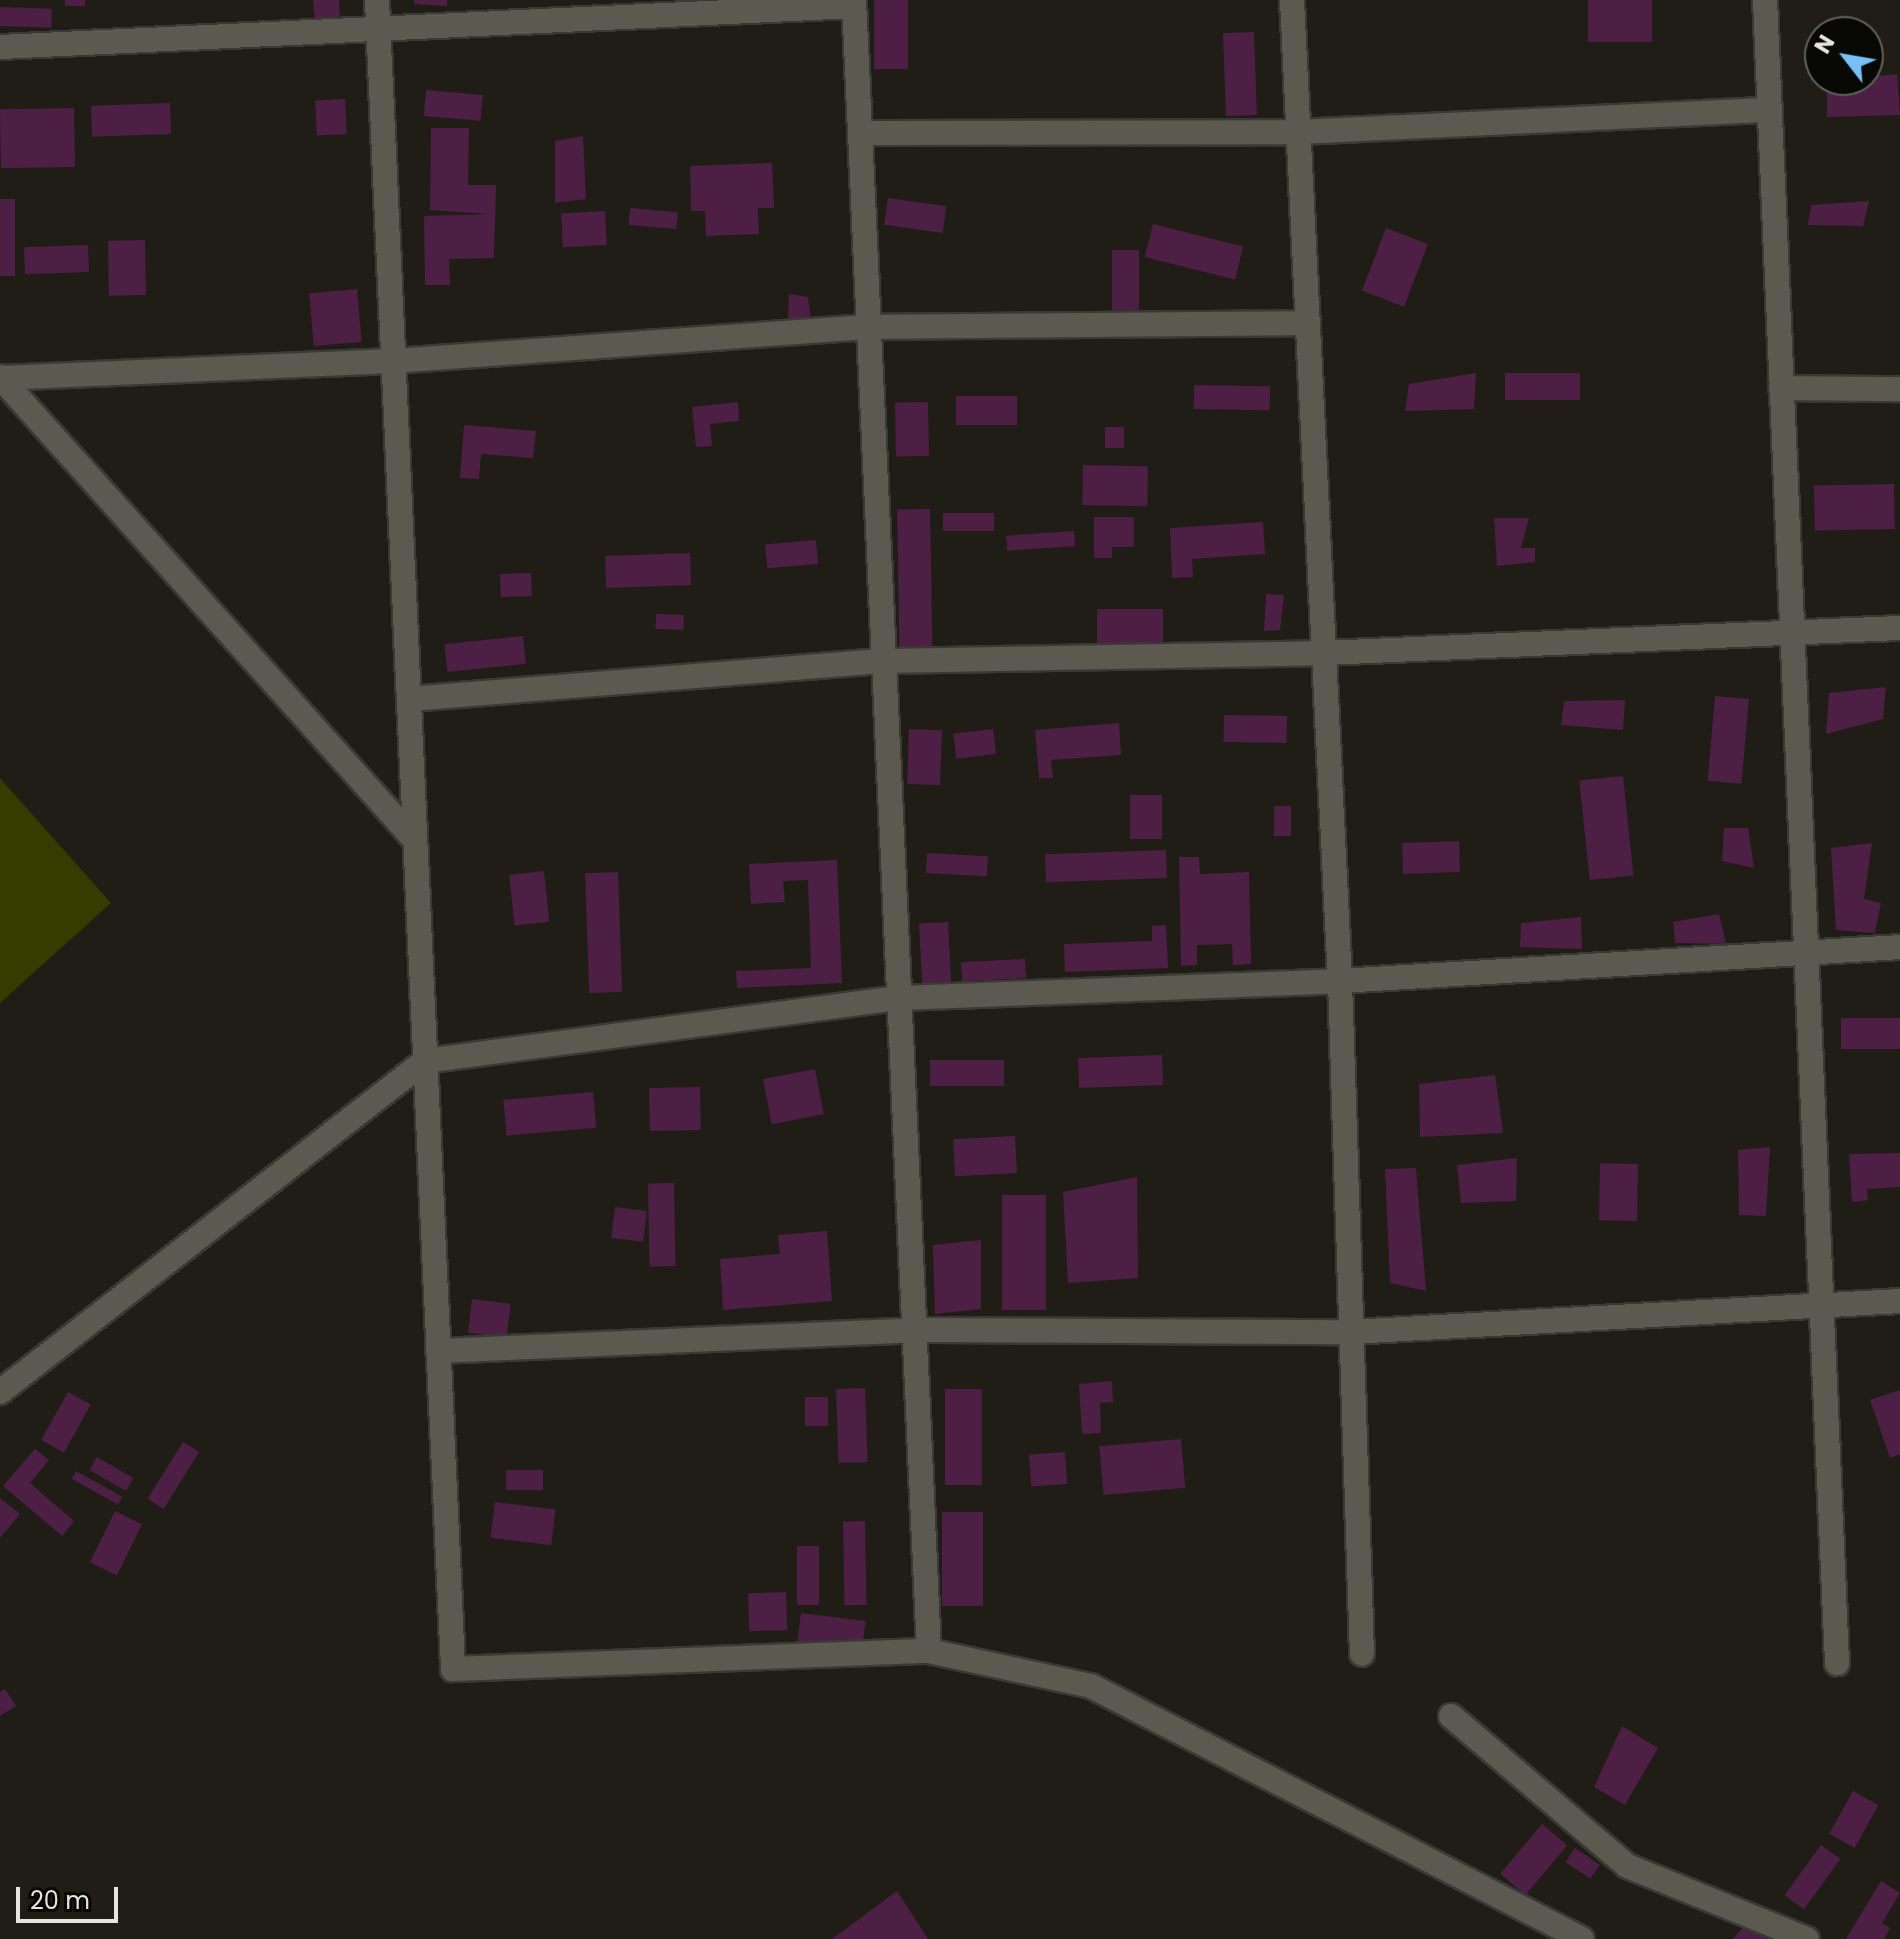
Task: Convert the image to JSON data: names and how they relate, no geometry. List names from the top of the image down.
{
  "scale_bar": "20 m",
  "north": "top left"
}
